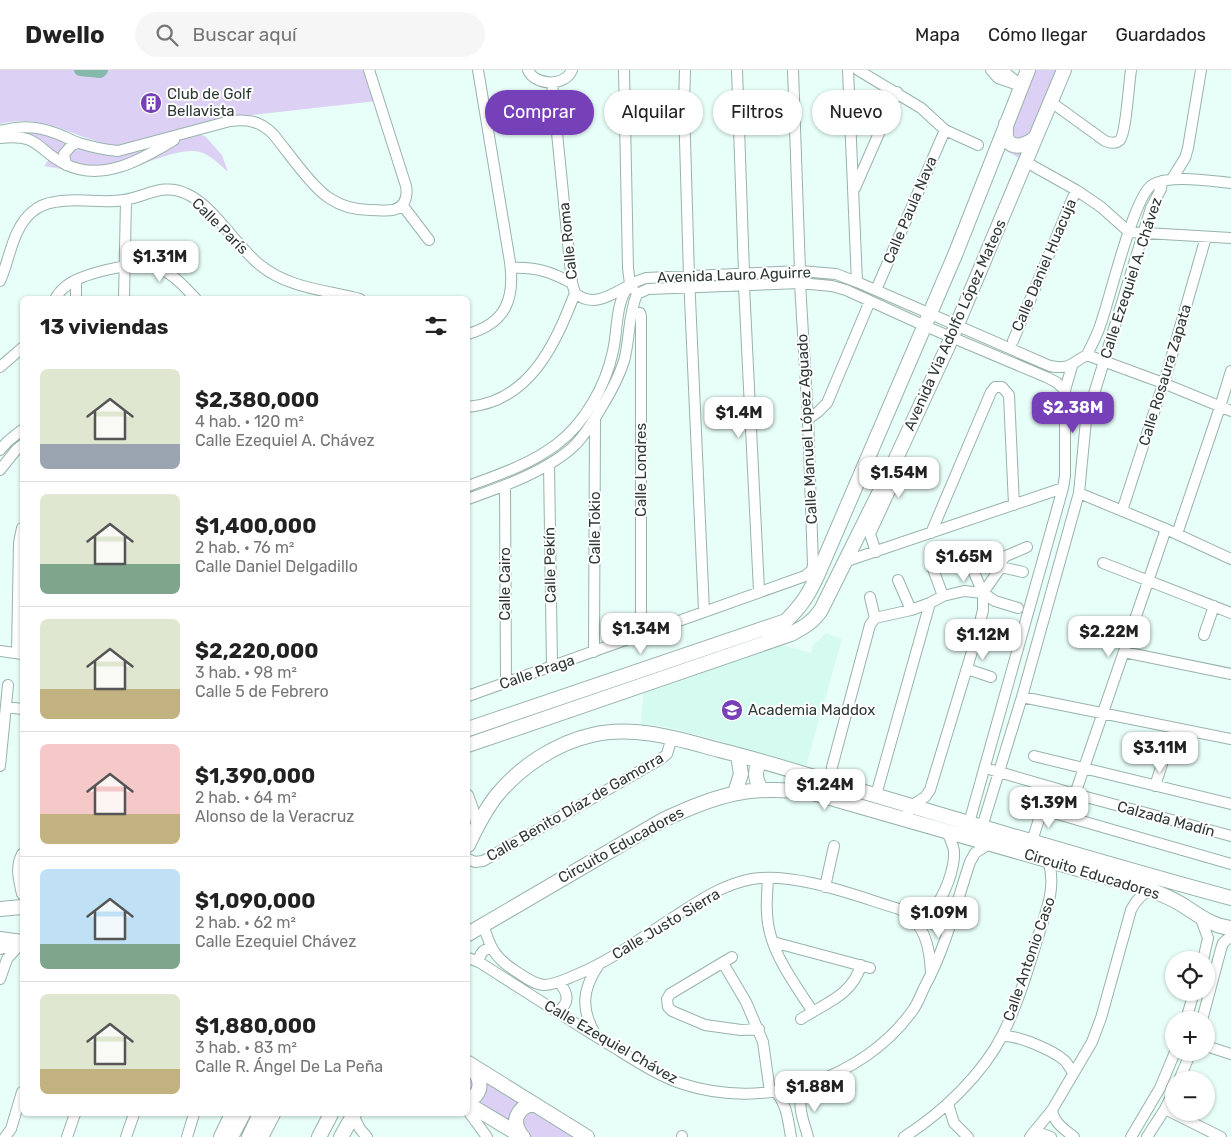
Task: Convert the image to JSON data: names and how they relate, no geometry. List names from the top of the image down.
{
  "streets": {
    "main road": ["Avenida Via Adolfo López Mateos", "Circuito Educadores"],
    "street": [
      "Calle Paula Nava",
      "Calle París",
      "Calle Roma",
      "Calle Daniel Huacuja",
      "Avenida Lauro Aguirre",
      "Calle Ezequiel A. Chávez",
      "Calle Rosaura Zapata",
      "Calle Manuel López Aguado",
      "Calle Londres",
      "Calle Tokio",
      "Calle Pekín",
      "Calle Cairo",
      "Calle Praga",
      "Calle Benito Díaz de Gamorra",
      "Calzada Madín",
      "Calle Justo Sierra",
      "Calle Antonio Caso",
      "Calle Ezequiel Chávez"
    ]
  },
  "crossings": [
    ["Calle Paula Nava", "Avenida Lauro Aguirre"],
    ["Calle Roma", "Avenida Lauro Aguirre"],
    ["Avenida Lauro Aguirre", "Avenida Via Adolfo López Mateos"],
    ["Avenida Lauro Aguirre", "Calle Manuel López Aguado"],
    ["Calle Ezequiel A. Chávez", "Calzada Madín"],
    ["Avenida Via Adolfo López Mateos", "Calle Manuel López Aguado"],
    ["Avenida Via Adolfo López Mateos", "Calle Praga"],
    ["Calle Manuel López Aguado", "Calle Praga"],
    ["Calle Londres", "Calle Praga"],
    ["Calle Tokio", "Calle Praga"],
    ["Calle Pekín", "Calle Praga"],
    ["Calle Cairo", "Calle Praga"],
    ["Circuito Educadores", "Calle Justo Sierra"],
    ["Circuito Educadores", "Calle Antonio Caso"],
    ["Circuito Educadores", "Calle Ezequiel Chávez"],
    ["Calle Justo Sierra", "Calle Ezequiel Chávez"]
  ],
  "places": {
    "building": ["Club de Golf Bellavista"],
    "school or university": ["Academia Maddox"]
  },
  "page": {
    "header": "Dwello",
    "search": "Buscar aquí",
    "nav": ["Mapa", "Cómo llegar", "Guardados"],
    "chip": [
      "Comprar",
      "Alquilar",
      "Filtros",
      "Nuevo"
    ],
    "price": [
      "$1.31M",
      "$2.38M",
      "$1.4M",
      "$1.54M",
      "$1.65M",
      "$1.34M",
      "$2.22M",
      "$1.12M",
      "$3.11M",
      "$1.24M",
      "$1.39M",
      "$1.09M",
      "$1.88M"
    ],
    "heading": "13 viviendas",
    "list": [
      {
        "name": "$2,380,000",
        "note": "4 hab. · 120 m² · Calle Ezequiel A. Chávez"
      },
      {
        "name": "$1,400,000",
        "note": "2 hab. · 76 m² · Calle Daniel Delgadillo"
      },
      {
        "name": "$2,220,000",
        "note": "3 hab. · 98 m² · Calle 5 de Febrero"
      },
      {
        "name": "$1,390,000",
        "note": "2 hab. · 64 m² · Alonso de la Veracruz"
      },
      {
        "name": "$1,090,000",
        "note": "2 hab. · 62 m² · Calle Ezequiel Chávez"
      },
      {
        "name": "$1,880,000",
        "note": "3 hab. · 83 m² · Calle R. Ángel De La Peña"
      }
    ],
    "map_buttons": ["+", "−"]
  }
}
